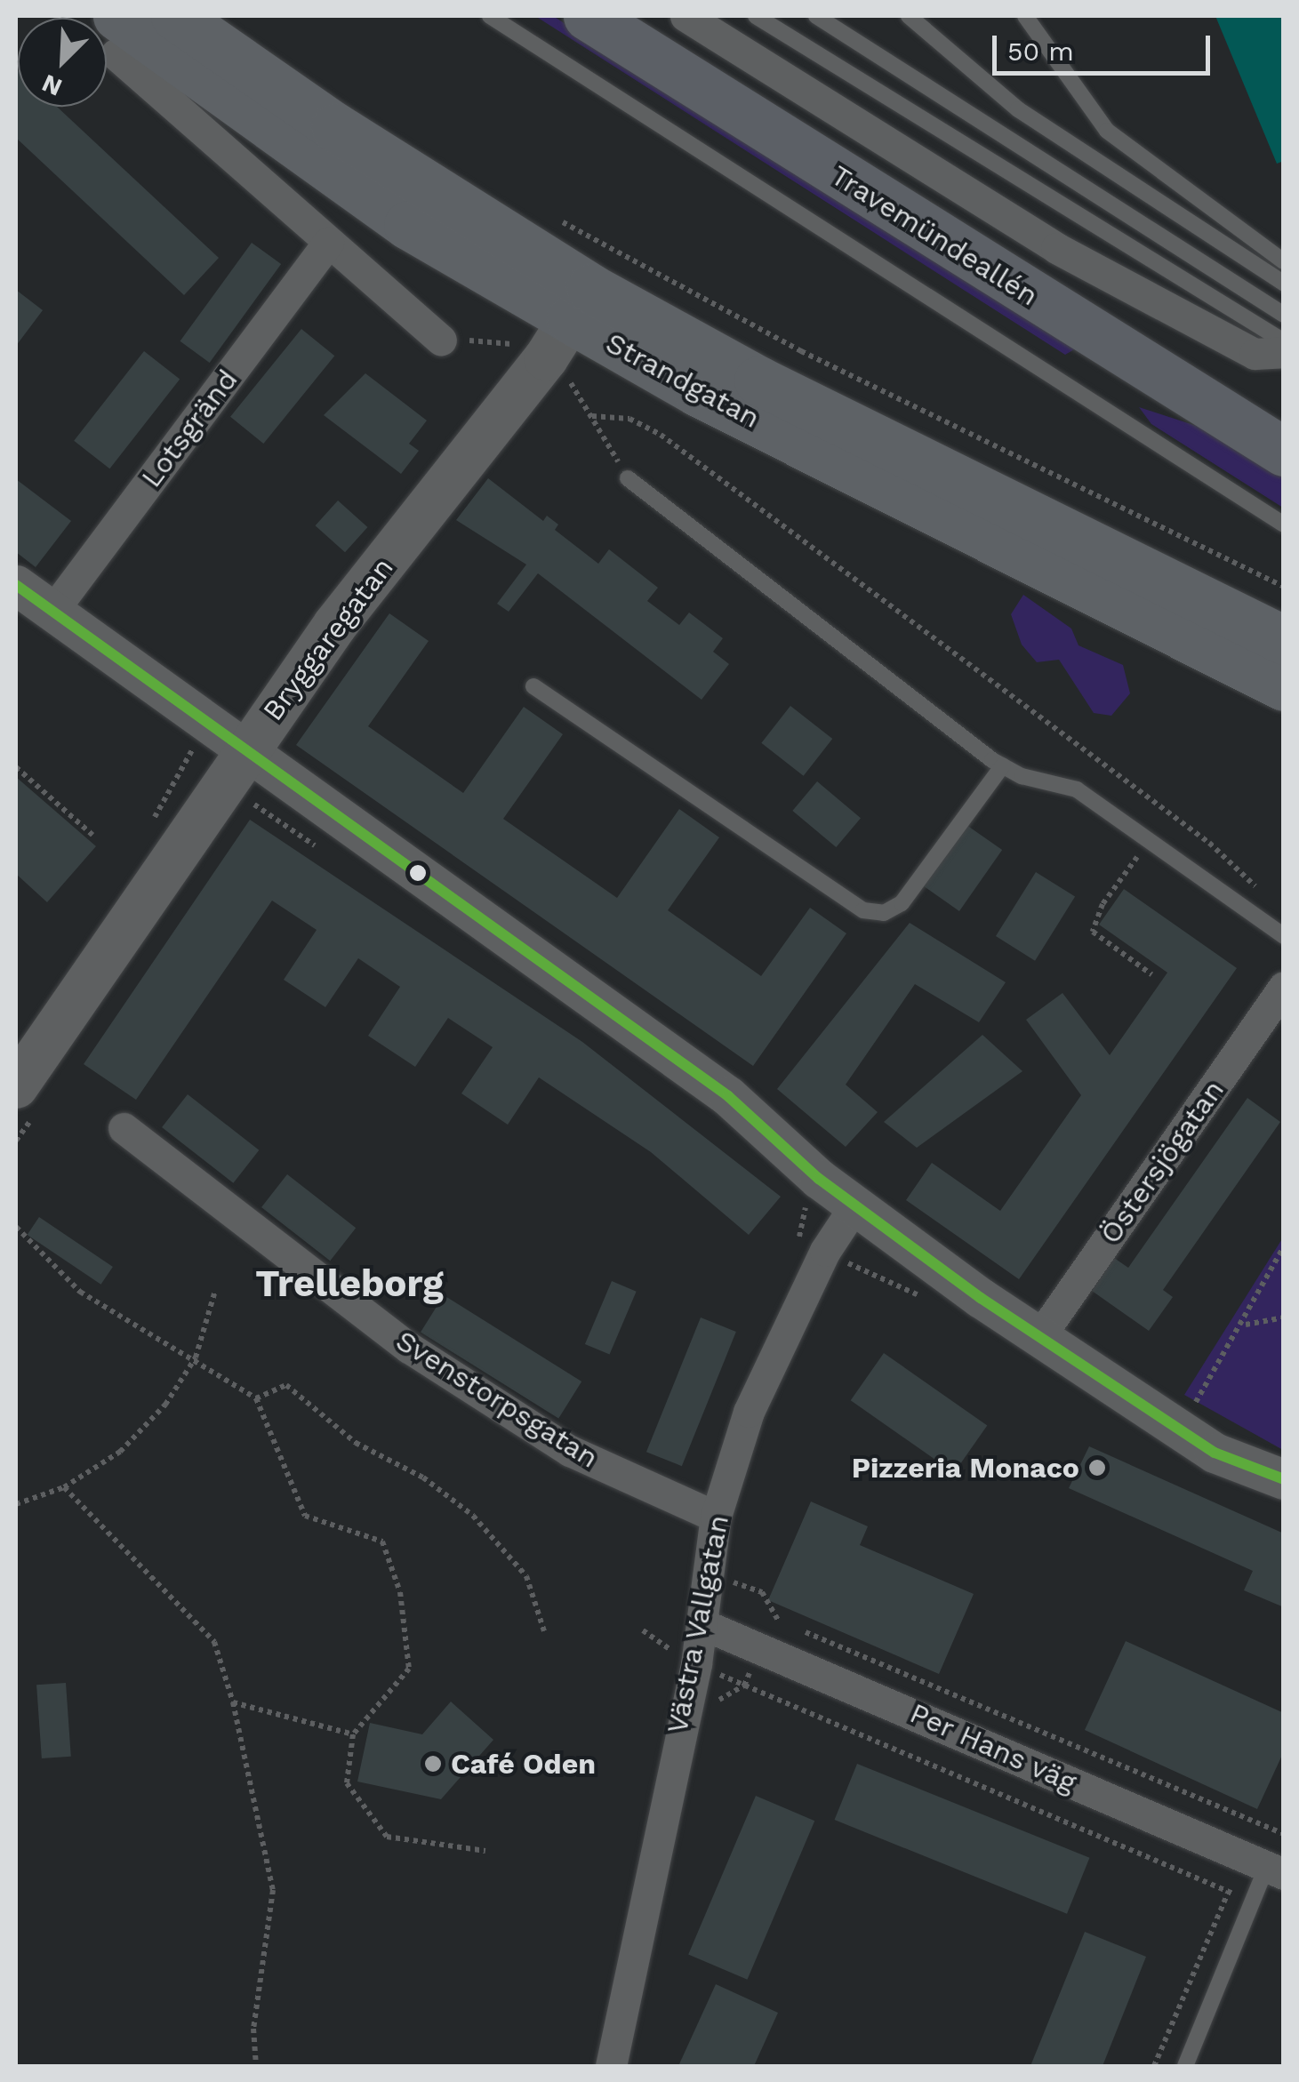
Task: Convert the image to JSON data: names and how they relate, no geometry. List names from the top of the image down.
{
  "streets": {
    "highway": ["Travemündeallén"],
    "main road": ["Strandgatan", "Bryggaregatan"],
    "street": [
      "Lotsgränd",
      "Östersjögatan",
      "Svenstorpsgatan",
      "Västra Vallgatan",
      "Per Hans väg"
    ]
  },
  "crossings": [
    ["Strandgatan", "Bryggaregatan"],
    ["Svenstorpsgatan", "Västra Vallgatan"],
    ["Västra Vallgatan", "Per Hans väg"]
  ],
  "districts": ["Trelleborg"],
  "places": ["Pizzeria Monaco", "Café Oden"],
  "scale_bar": "50 m",
  "north": "bottom left"
}
